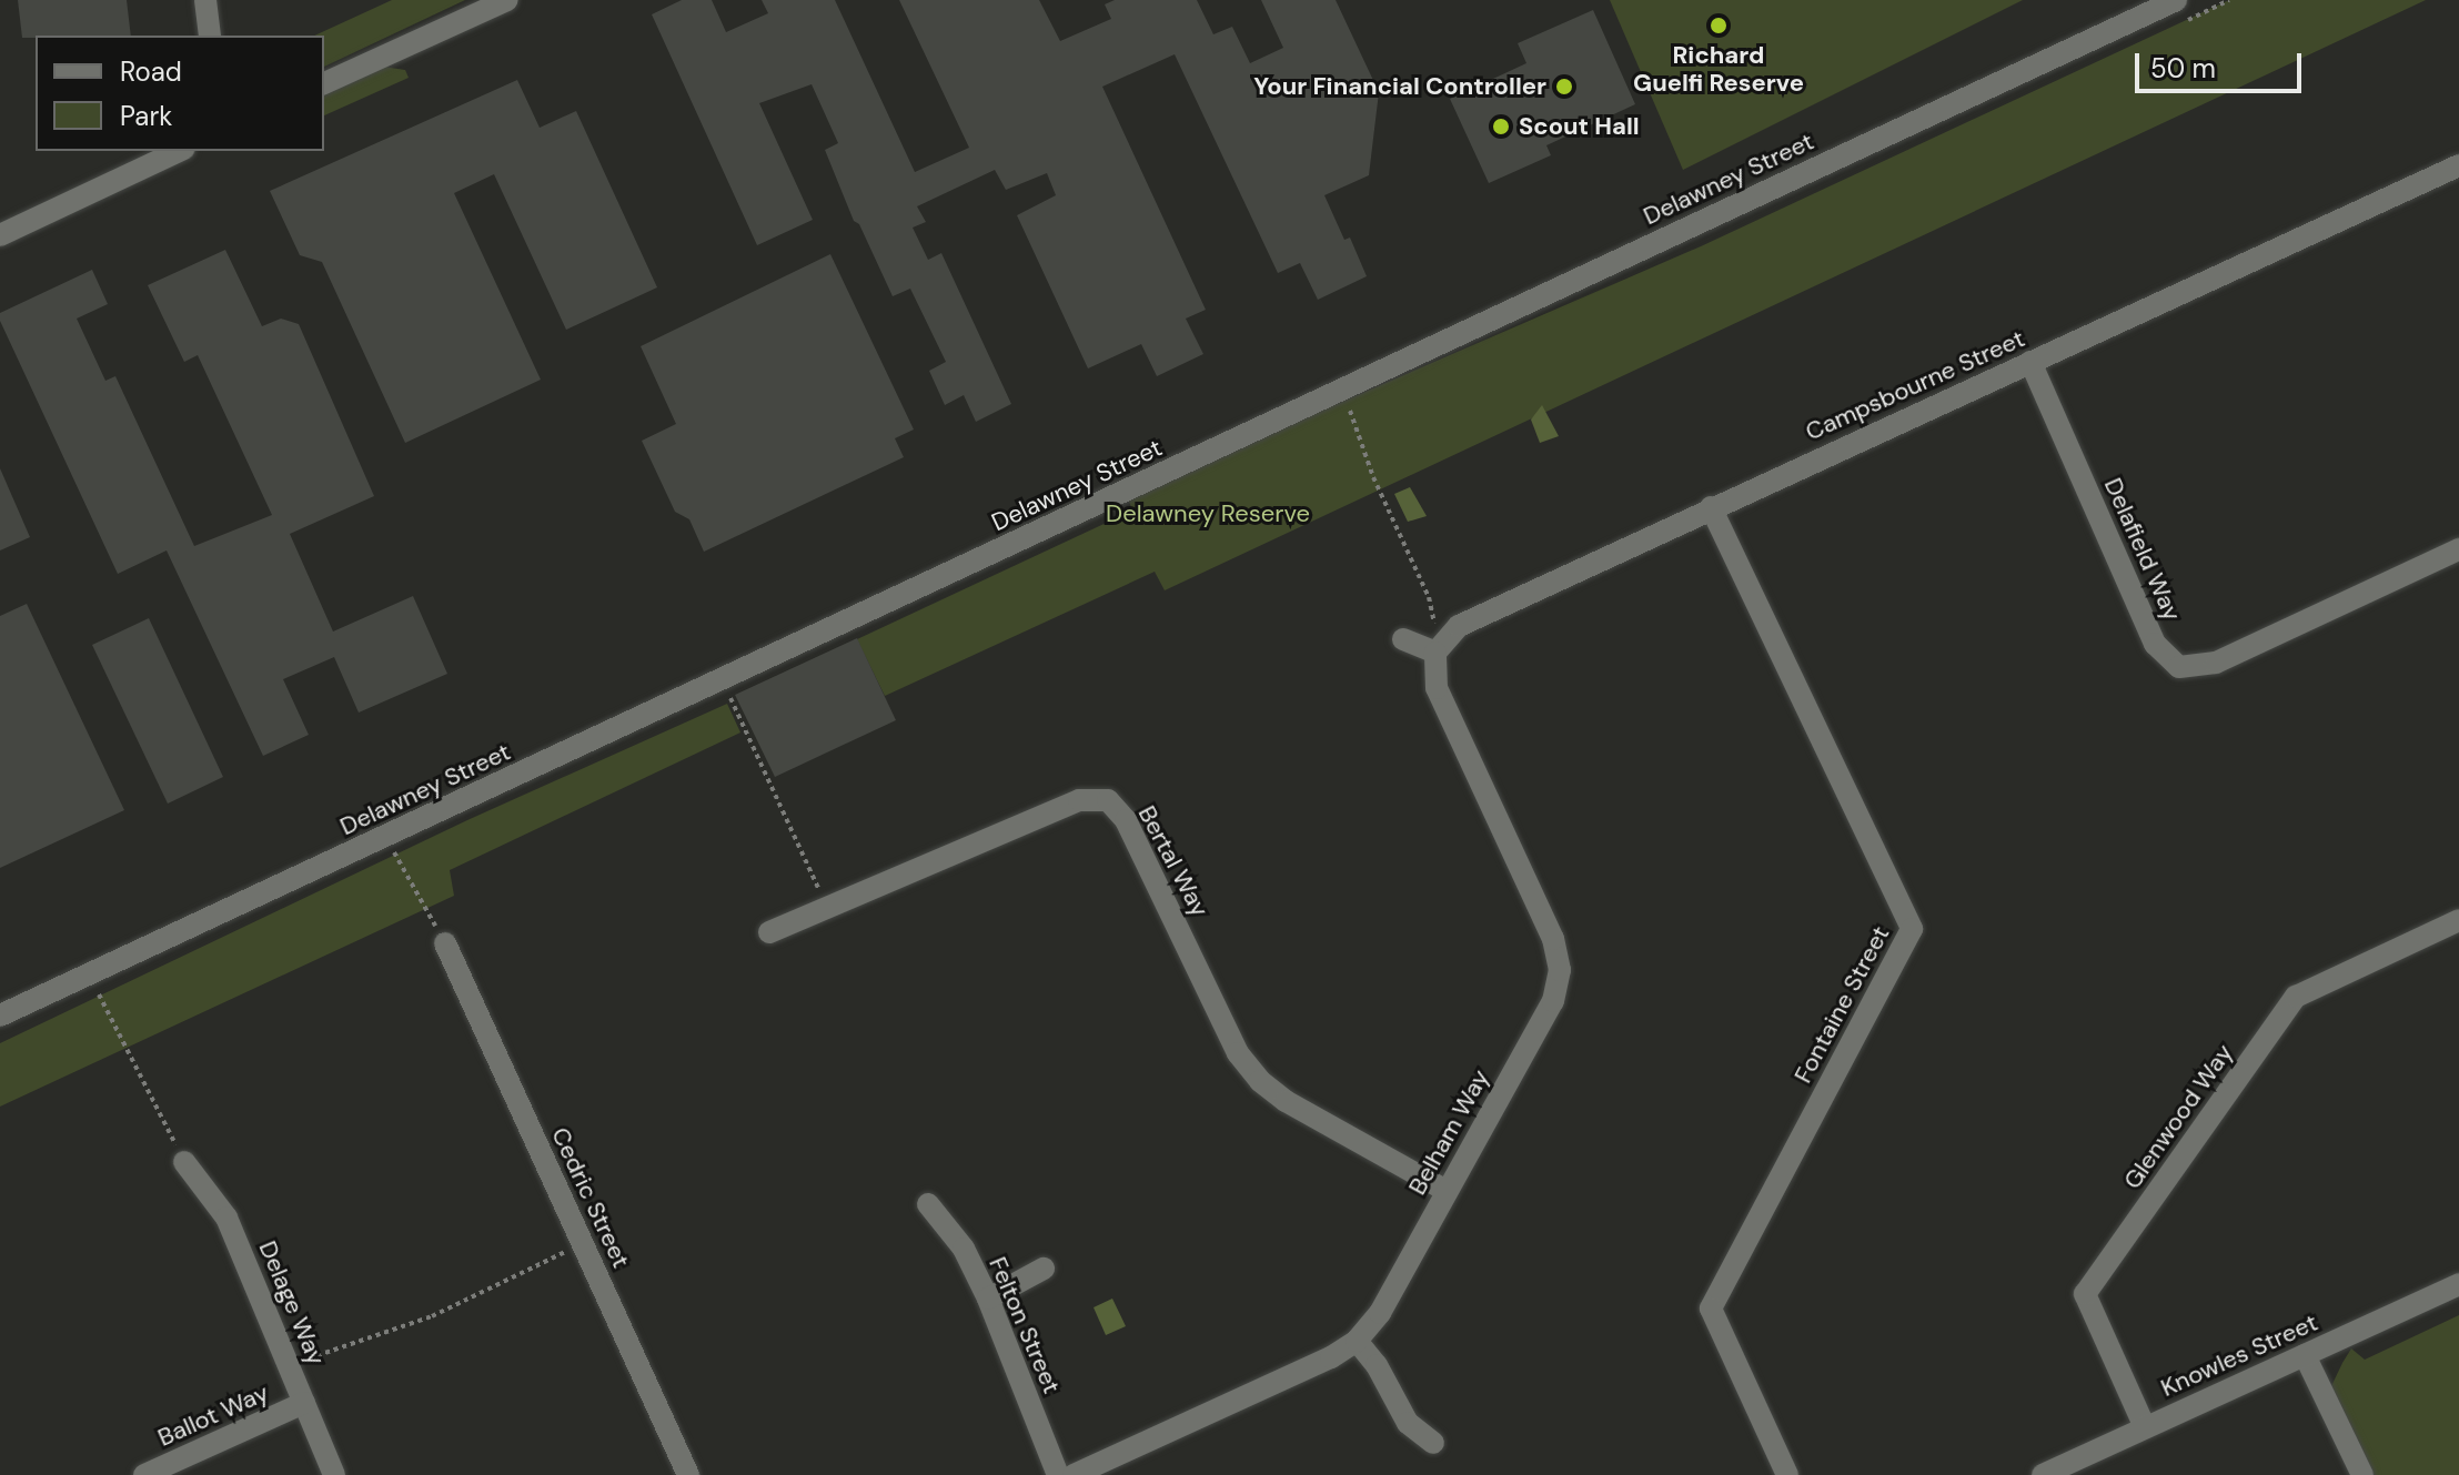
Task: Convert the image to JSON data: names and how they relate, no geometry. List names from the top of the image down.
{
  "streets": {
    "street": [
      "Delawney Street",
      "Campsbourne Street",
      "Delafield Way",
      "Bertal Way",
      "Fontaine Street",
      "Glenwood Way",
      "Belham Way",
      "Cedric Street",
      "Delage Way",
      "Felton Street",
      "Knowles Street",
      "Ballot Way"
    ]
  },
  "crossings": [
    ["Campsbourne Street", "Delafield Way"],
    ["Campsbourne Street", "Fontaine Street"],
    ["Campsbourne Street", "Belham Way"],
    ["Bertal Way", "Belham Way"],
    ["Glenwood Way", "Knowles Street"],
    ["Delage Way", "Ballot Way"]
  ],
  "parks": ["Delawney Reserve"],
  "places": ["Richard Guelfi Reserve", "Your Financial Controller", "Scout Hall"],
  "legend": ["Road", "Park"],
  "scale_bar": "50 m"
}
